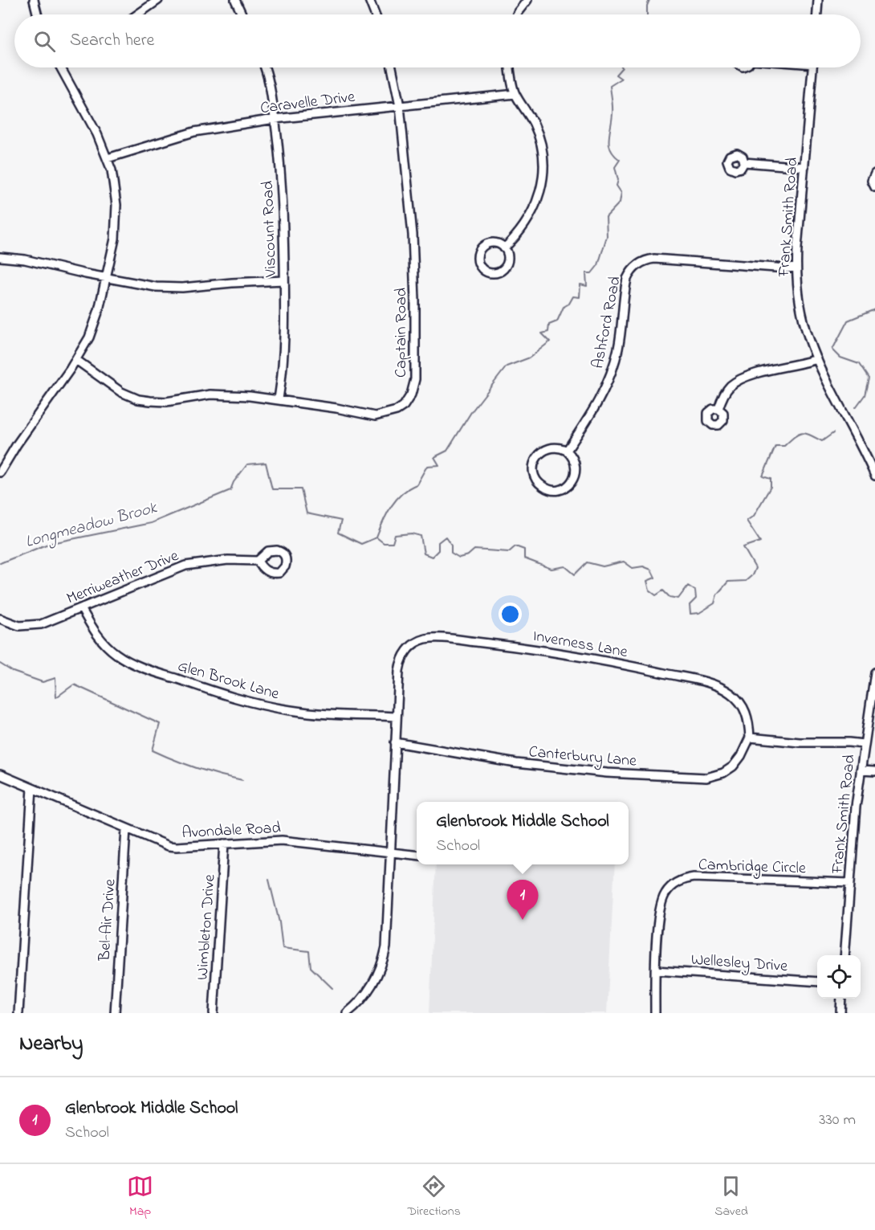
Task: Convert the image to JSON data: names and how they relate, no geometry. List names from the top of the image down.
{
  "streets": {
    "street": [
      "Caravelle Drive",
      "Frank Smith Road",
      "Viscount Road",
      "Ashford Road",
      "Captain Road",
      "Merriweather Drive",
      "Inverness Lane",
      "Glen Brook Lane",
      "Canterbury Lane",
      "Avondale Road",
      "Cambridge Circle",
      "Bel-Air Drive",
      "Wimbleton Drive",
      "Wellesley Drive"
    ]
  },
  "crossings": [
    ["Caravelle Drive", "Viscount Road"],
    ["Caravelle Drive", "Captain Road"],
    ["Frank Smith Road", "Ashford Road"],
    ["Frank Smith Road", "Cambridge Circle"],
    ["Viscount Road", "Captain Road"],
    ["Merriweather Drive", "Glen Brook Lane"],
    ["Inverness Lane", "Glen Brook Lane"],
    ["Inverness Lane", "Canterbury Lane"],
    ["Inverness Lane", "Avondale Road"],
    ["Avondale Road", "Bel-Air Drive"],
    ["Avondale Road", "Wimbleton Drive"],
    ["Cambridge Circle", "Wellesley Drive"]
  ],
  "water": ["Longmeadow Brook"],
  "page": {
    "search": "Search here",
    "popup": ["Glenbrook Middle School", "School"],
    "pins": "1",
    "heading": "Nearby",
    "list": [
      {
        "mark": "1",
        "name": "Glenbrook Middle School",
        "note": "School",
        "value": "330 m"
      }
    ],
    "nav": ["Map", "Directions", "Saved"]
  }
}
